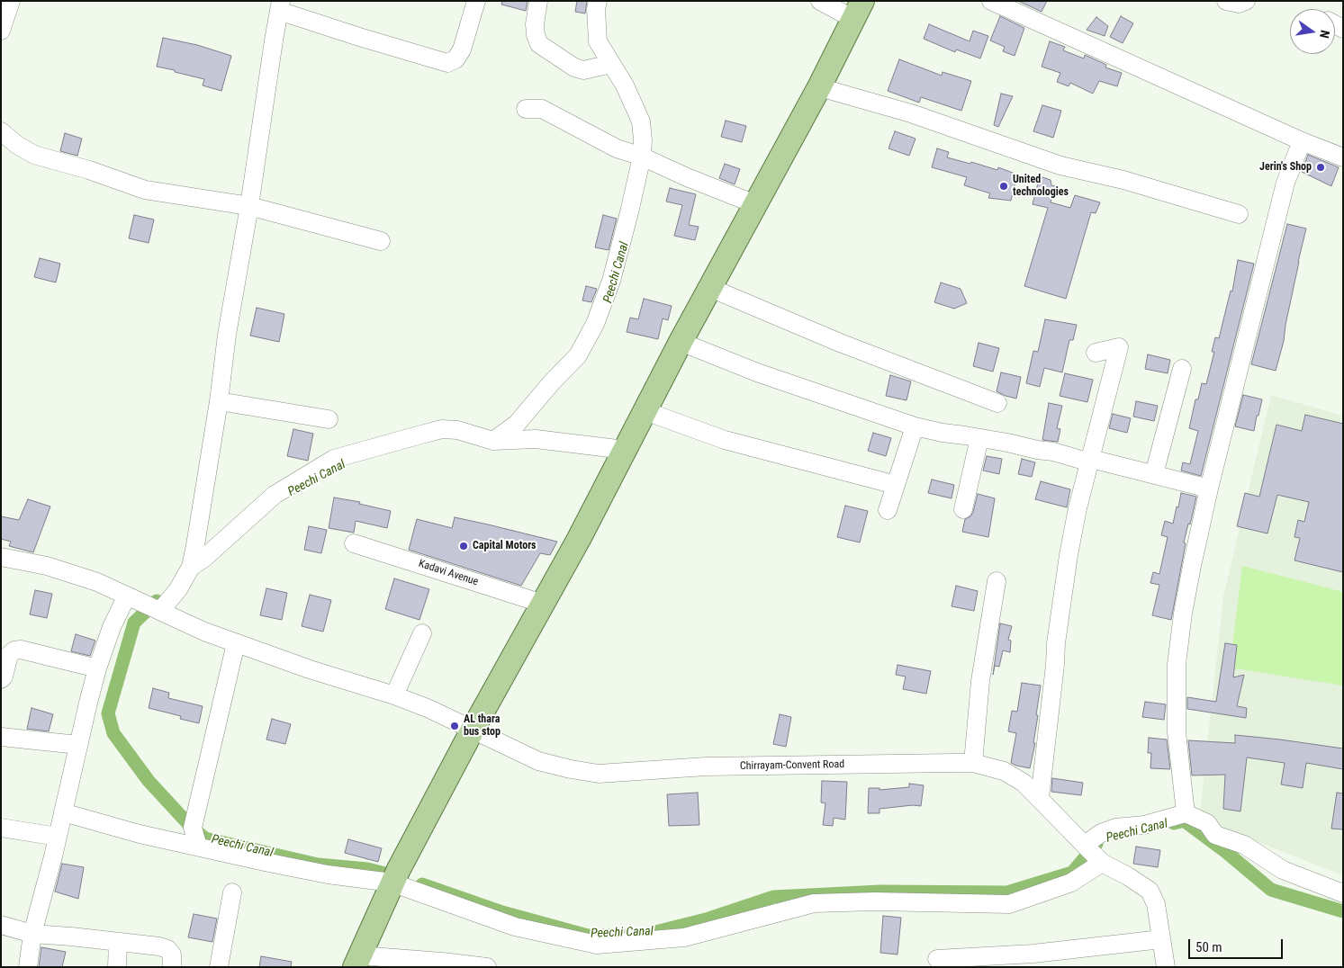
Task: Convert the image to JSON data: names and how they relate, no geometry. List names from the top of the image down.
{
  "streets": {
    "street": ["Kadavi Avenue", "Chirrayam-Convent Road"]
  },
  "water": ["Peechi Canal"],
  "places": [
    "Jerin's Shop",
    "United technologies",
    "Capital Motors",
    "AL thara bus stop"
  ],
  "scale_bar": "50 m",
  "north": "right"
}
